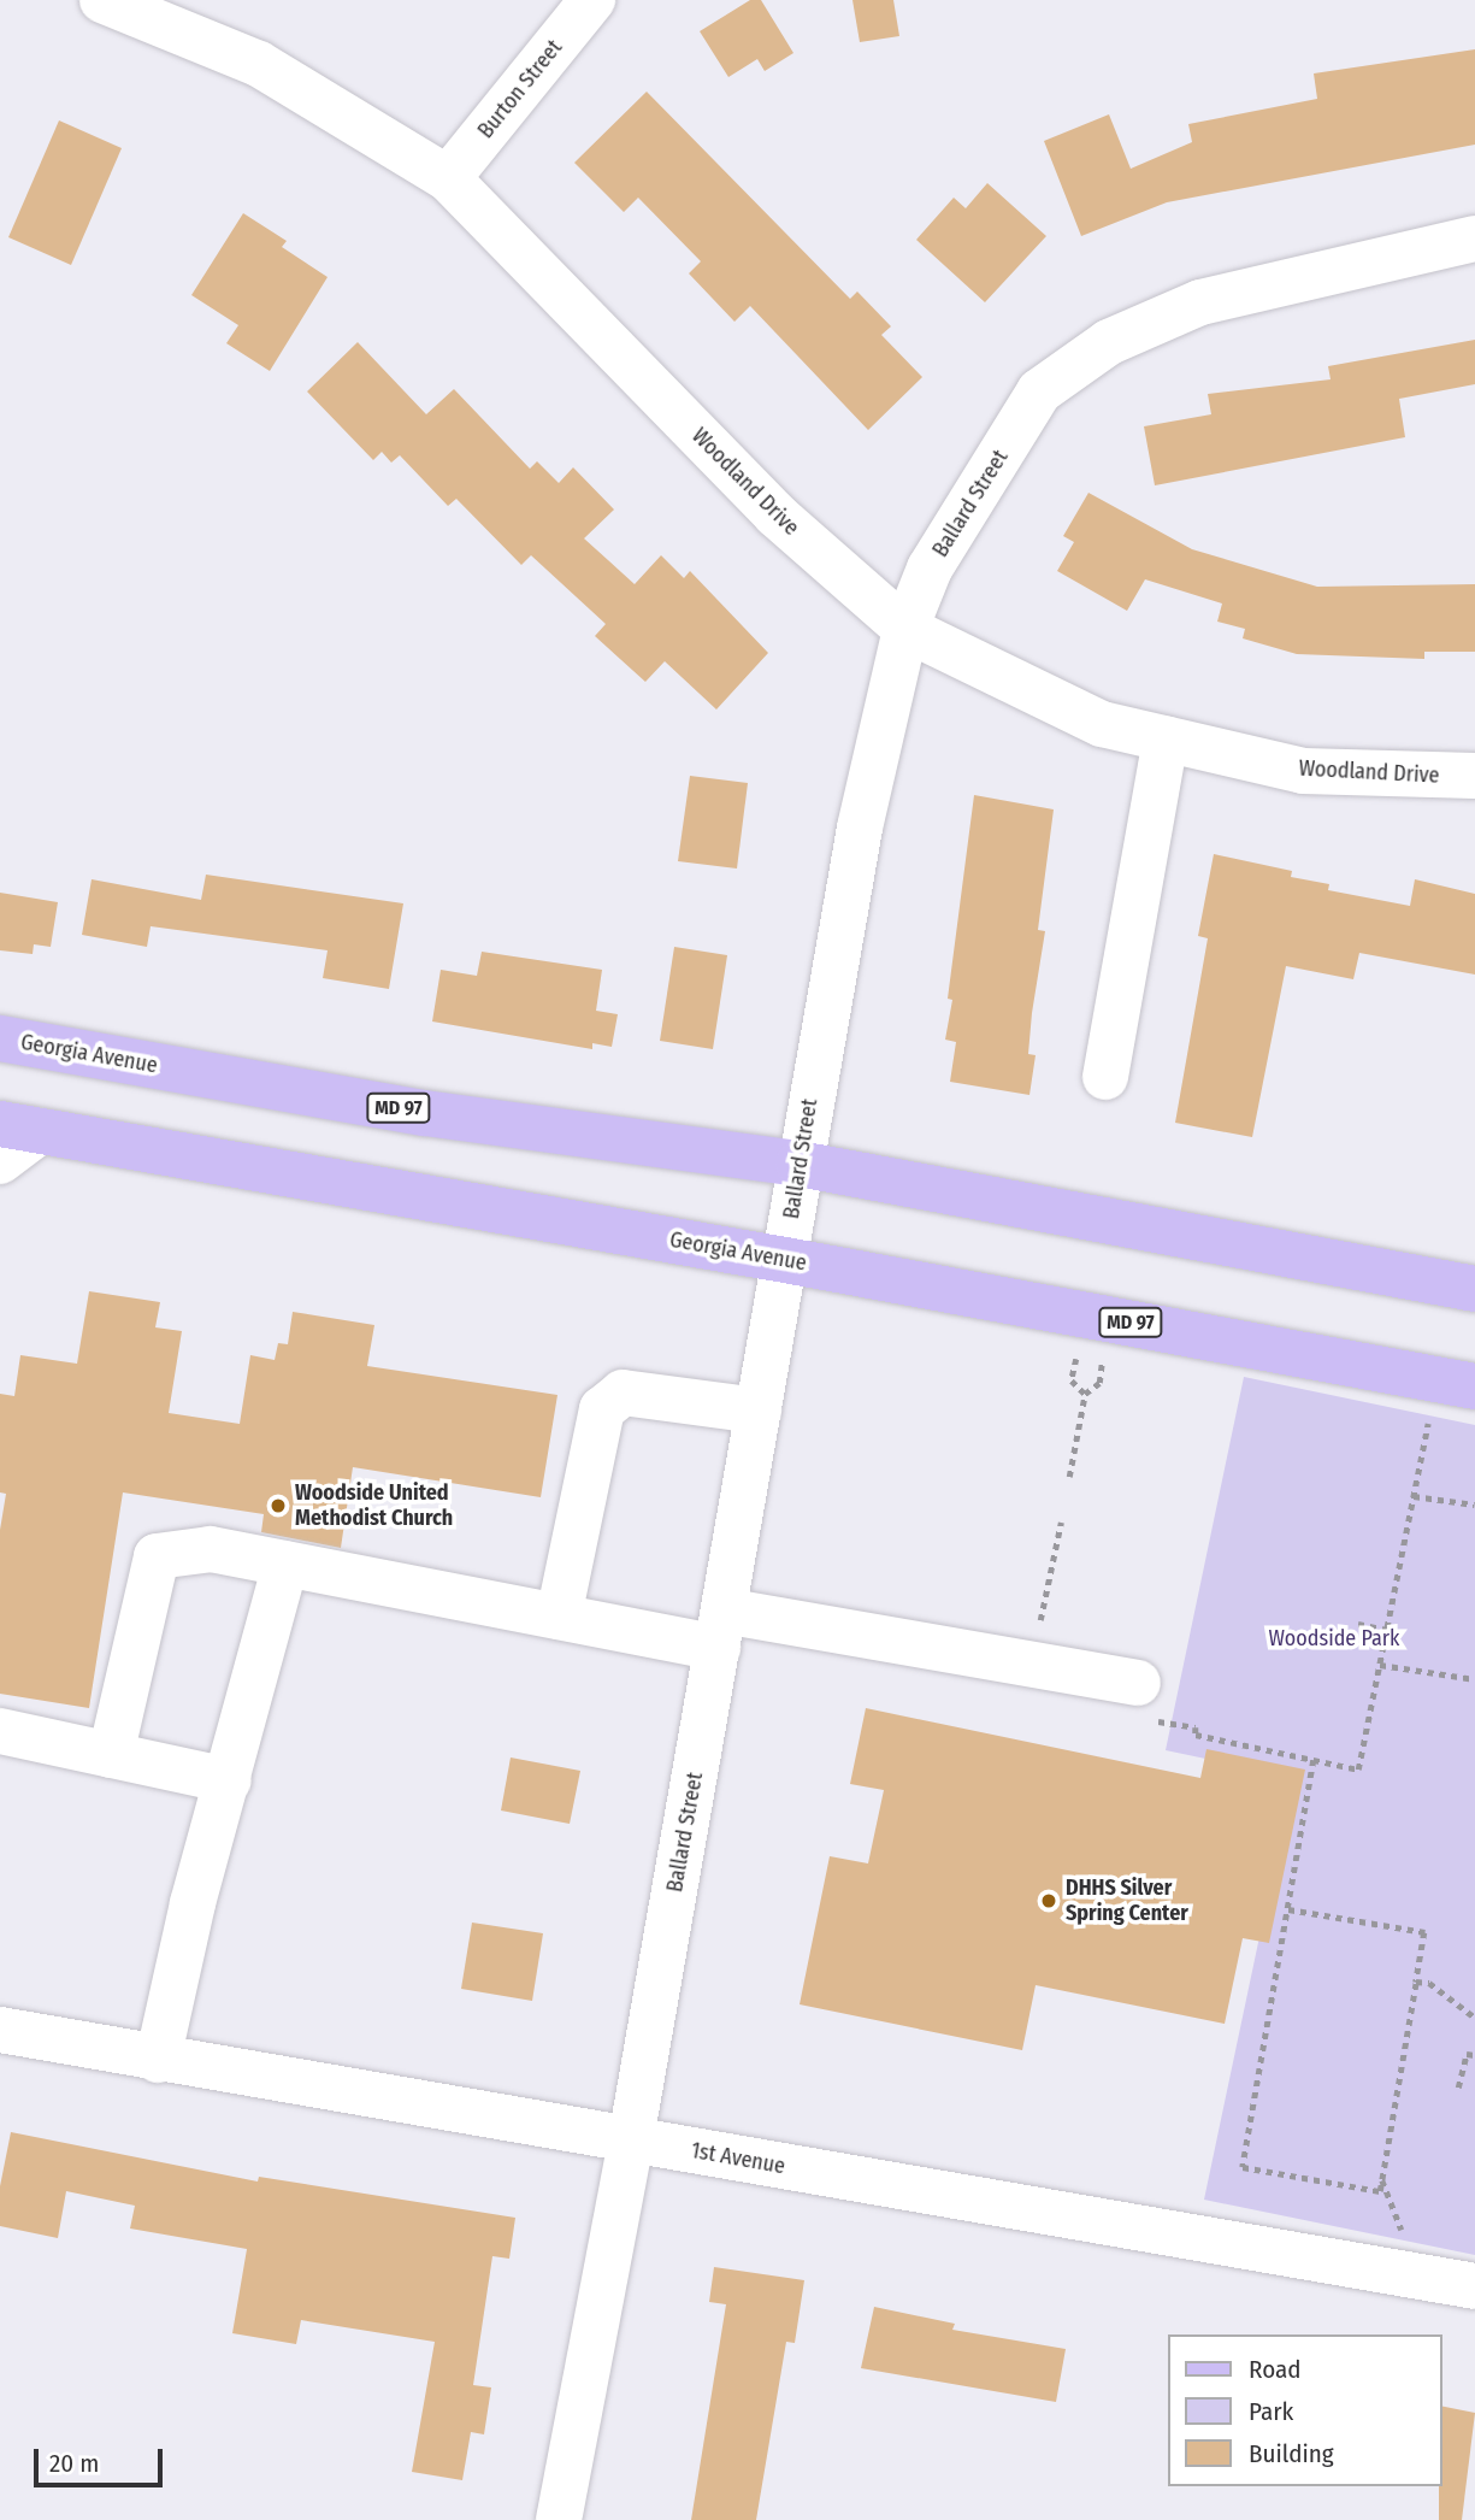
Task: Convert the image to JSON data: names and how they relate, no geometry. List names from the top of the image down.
{
  "streets": {
    "main road": ["Georgia Avenue", "MD 97"],
    "street": [
      "Burton Street",
      "Woodland Drive",
      "Ballard Street",
      "1st Avenue"
    ]
  },
  "crossings": [
    ["Burton Street", "Woodland Drive"],
    ["Woodland Drive", "Ballard Street"],
    ["Ballard Street", "Georgia Avenue"],
    ["Ballard Street", "1st Avenue"]
  ],
  "parks": ["Woodside Park"],
  "places": ["Woodside United Methodist Church", "DHHS Silver Spring Center"],
  "legend": ["Road", "Park", "Building"],
  "scale_bar": "20 m"
}
